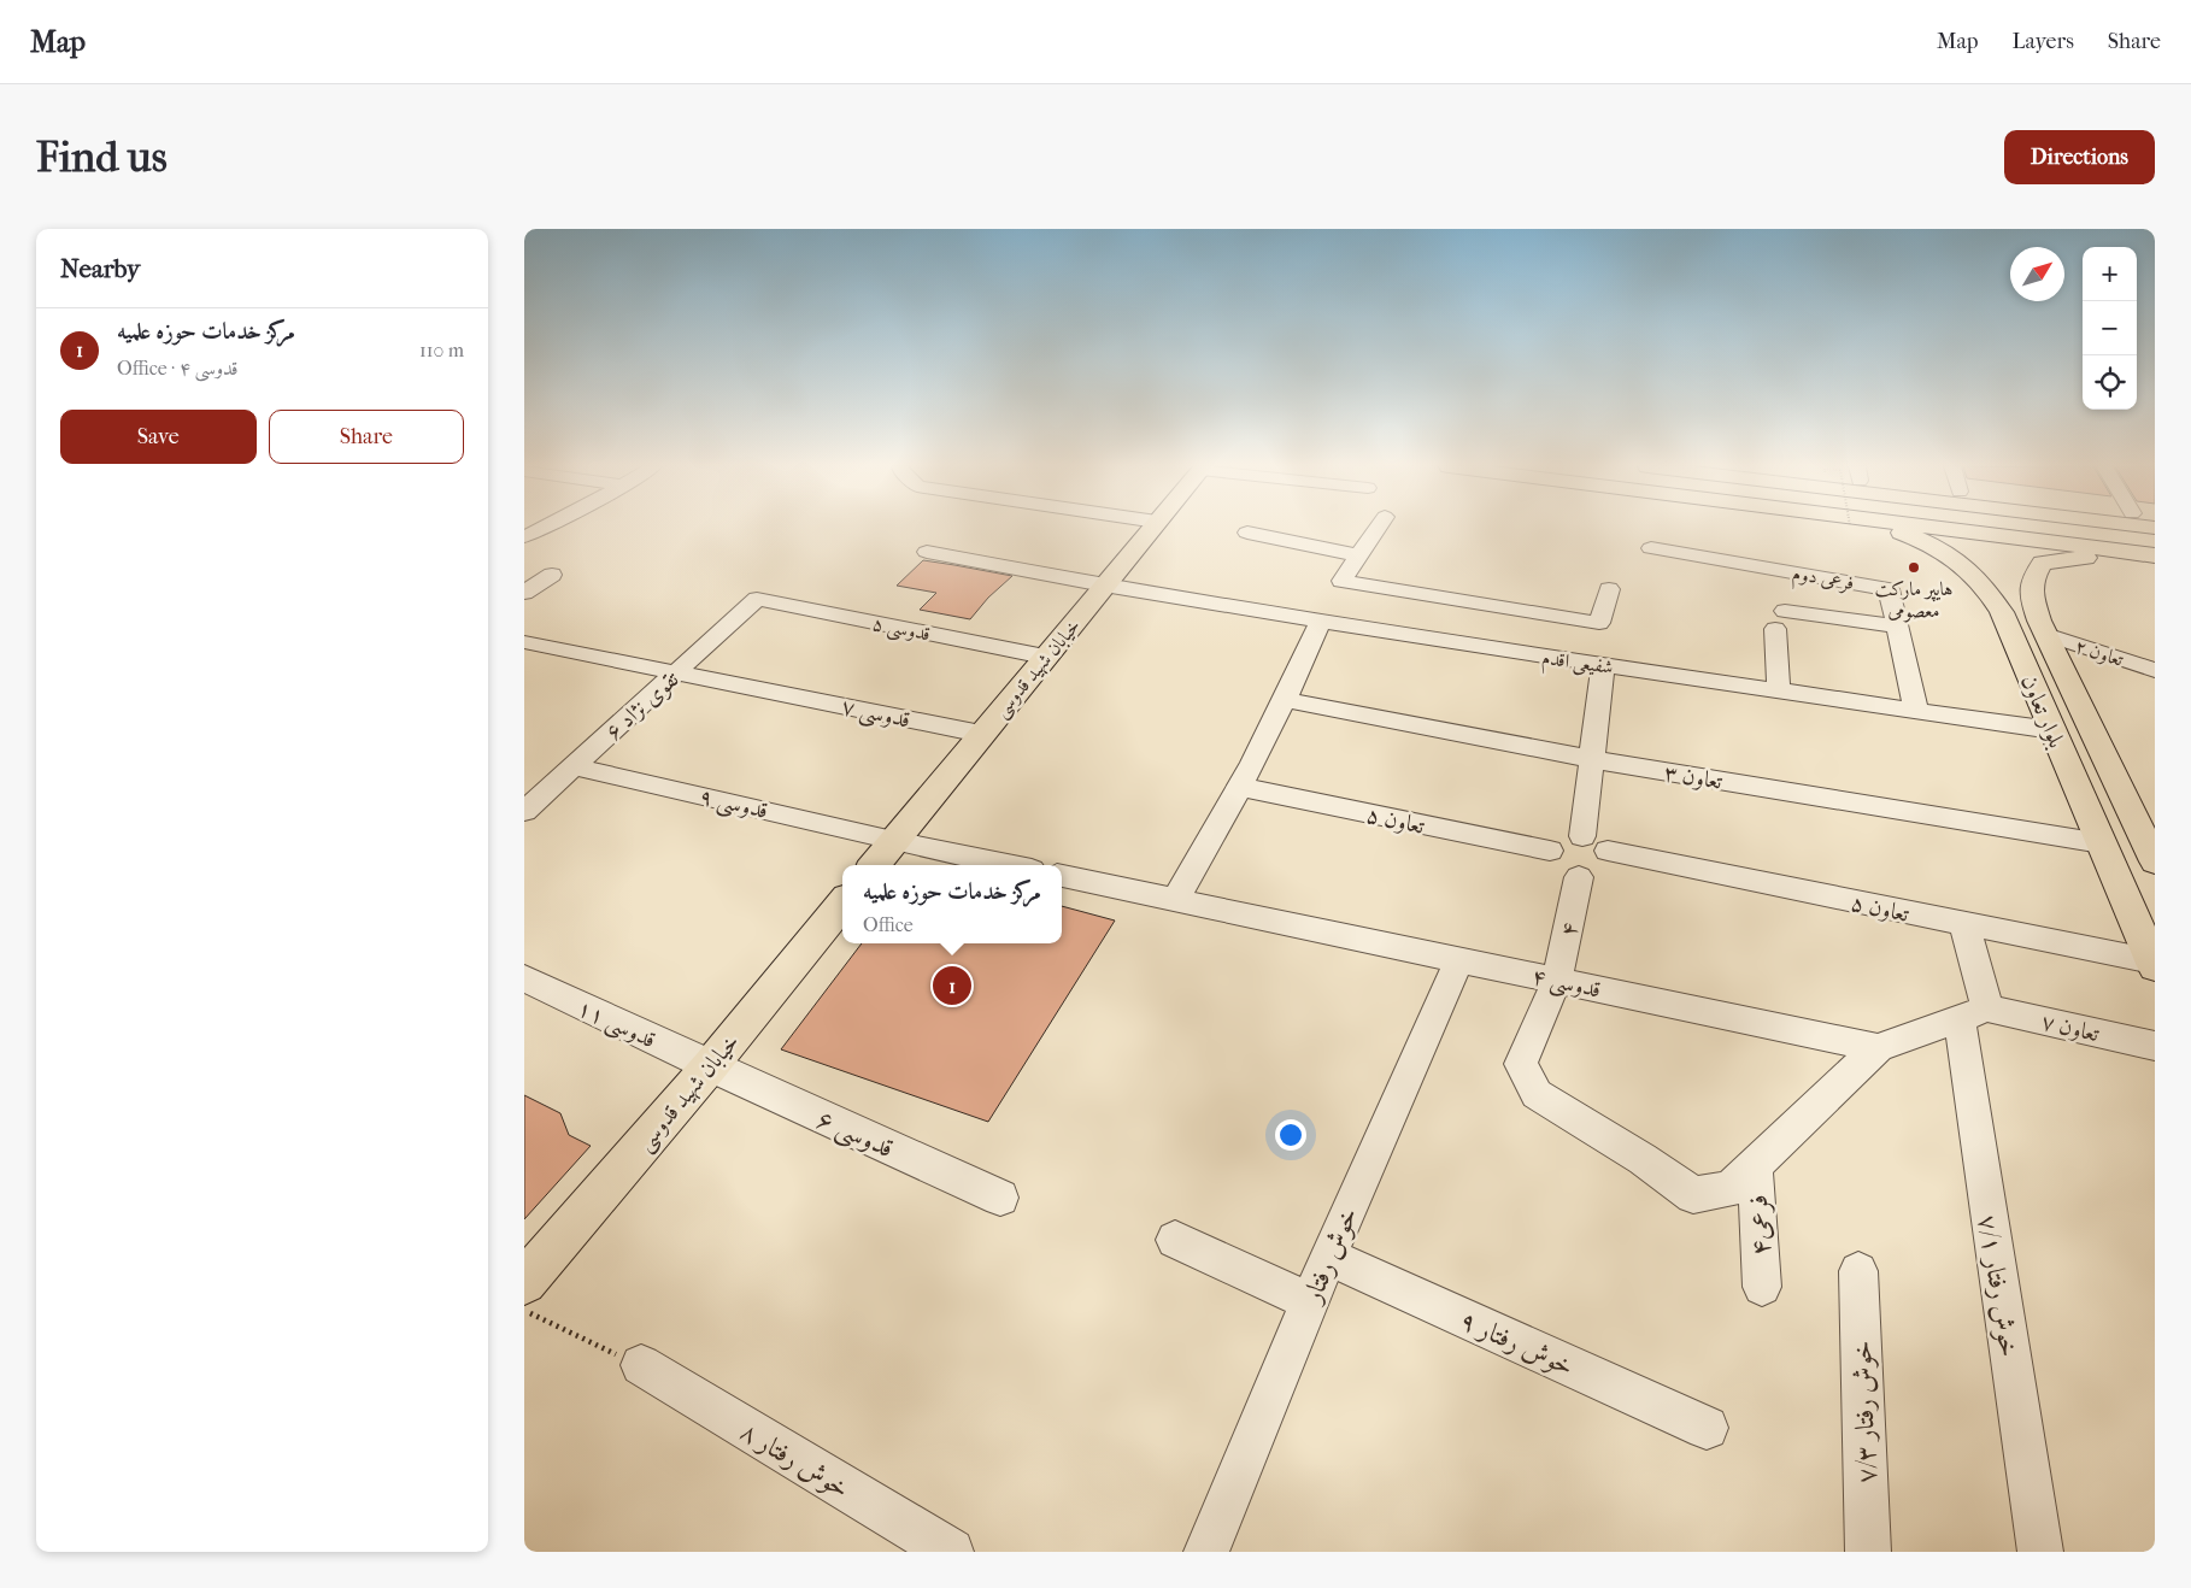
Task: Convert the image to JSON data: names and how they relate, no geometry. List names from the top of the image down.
{
  "streets": {
    "main road": ["خیابان شهید قدوسی", "بلوار تعاون"],
    "street": [
      "فرعی دوم",
      "قدوسی ۵",
      "تعاون ۲",
      "شفیعی اقدم",
      "تقوی نژاد ۶",
      "قدوسی ۷",
      "تعاون ۳",
      "قدوسی ۹",
      "تعاون ۵",
      "۴",
      "قدوسی ۴",
      "قدوسی ۱۱",
      "تعاون ۷",
      "قدوسی ۶",
      "فرعی۴",
      "خوش رفتار",
      "خوش رفتار ۷/۱",
      "خوش رفتار ۹",
      "خوش رفتار ۷/۳",
      "خوش رفتار ۸"
    ]
  },
  "crossings": [
    ["قدوسی ۵", "خیابان شهید قدوسی"],
    ["قدوسی ۵", "تقوی نژاد ۶"],
    ["تعاون ۲", "بلوار تعاون"],
    ["شفیعی اقدم", "خیابان شهید قدوسی"],
    ["شفیعی اقدم", "بلوار تعاون"],
    ["خیابان شهید قدوسی", "قدوسی ۷"],
    ["خیابان شهید قدوسی", "قدوسی ۹"],
    ["خیابان شهید قدوسی", "قدوسی ۱۱"],
    ["خیابان شهید قدوسی", "قدوسی ۶"],
    ["تقوی نژاد ۶", "قدوسی ۷"],
    ["تقوی نژاد ۶", "قدوسی ۹"],
    ["بلوار تعاون", "تعاون ۳"],
    ["بلوار تعاون", "تعاون ۵"],
    ["تعاون ۵", "۴"],
    ["۴", "قدوسی ۴"],
    ["۴", "فرعی۴"],
    ["قدوسی ۴", "خوش رفتار"],
    ["قدوسی ۱۱", "قدوسی ۶"],
    ["تعاون ۷", "خوش رفتار ۷/۱"],
    ["خوش رفتار", "خوش رفتار ۹"]
  ],
  "places": ["هایپر مارکت معصومی"],
  "north": "top right",
  "page": {
    "header": "Map",
    "nav": ["Map", "Layers", "Share"],
    "buttons": [
      "Directions",
      ["Save", "Share"]
    ],
    "title": "Find us",
    "heading": "Nearby",
    "map_buttons": ["+", "−"],
    "list": [
      {
        "mark": "1",
        "name": "مرکز خدمات حوزه علمیه",
        "note": "Office · قدوسی ۴",
        "value": "110 m"
      }
    ],
    "popup": ["مرکز خدمات حوزه علمیه", "Office"],
    "pins": "1"
  }
}
